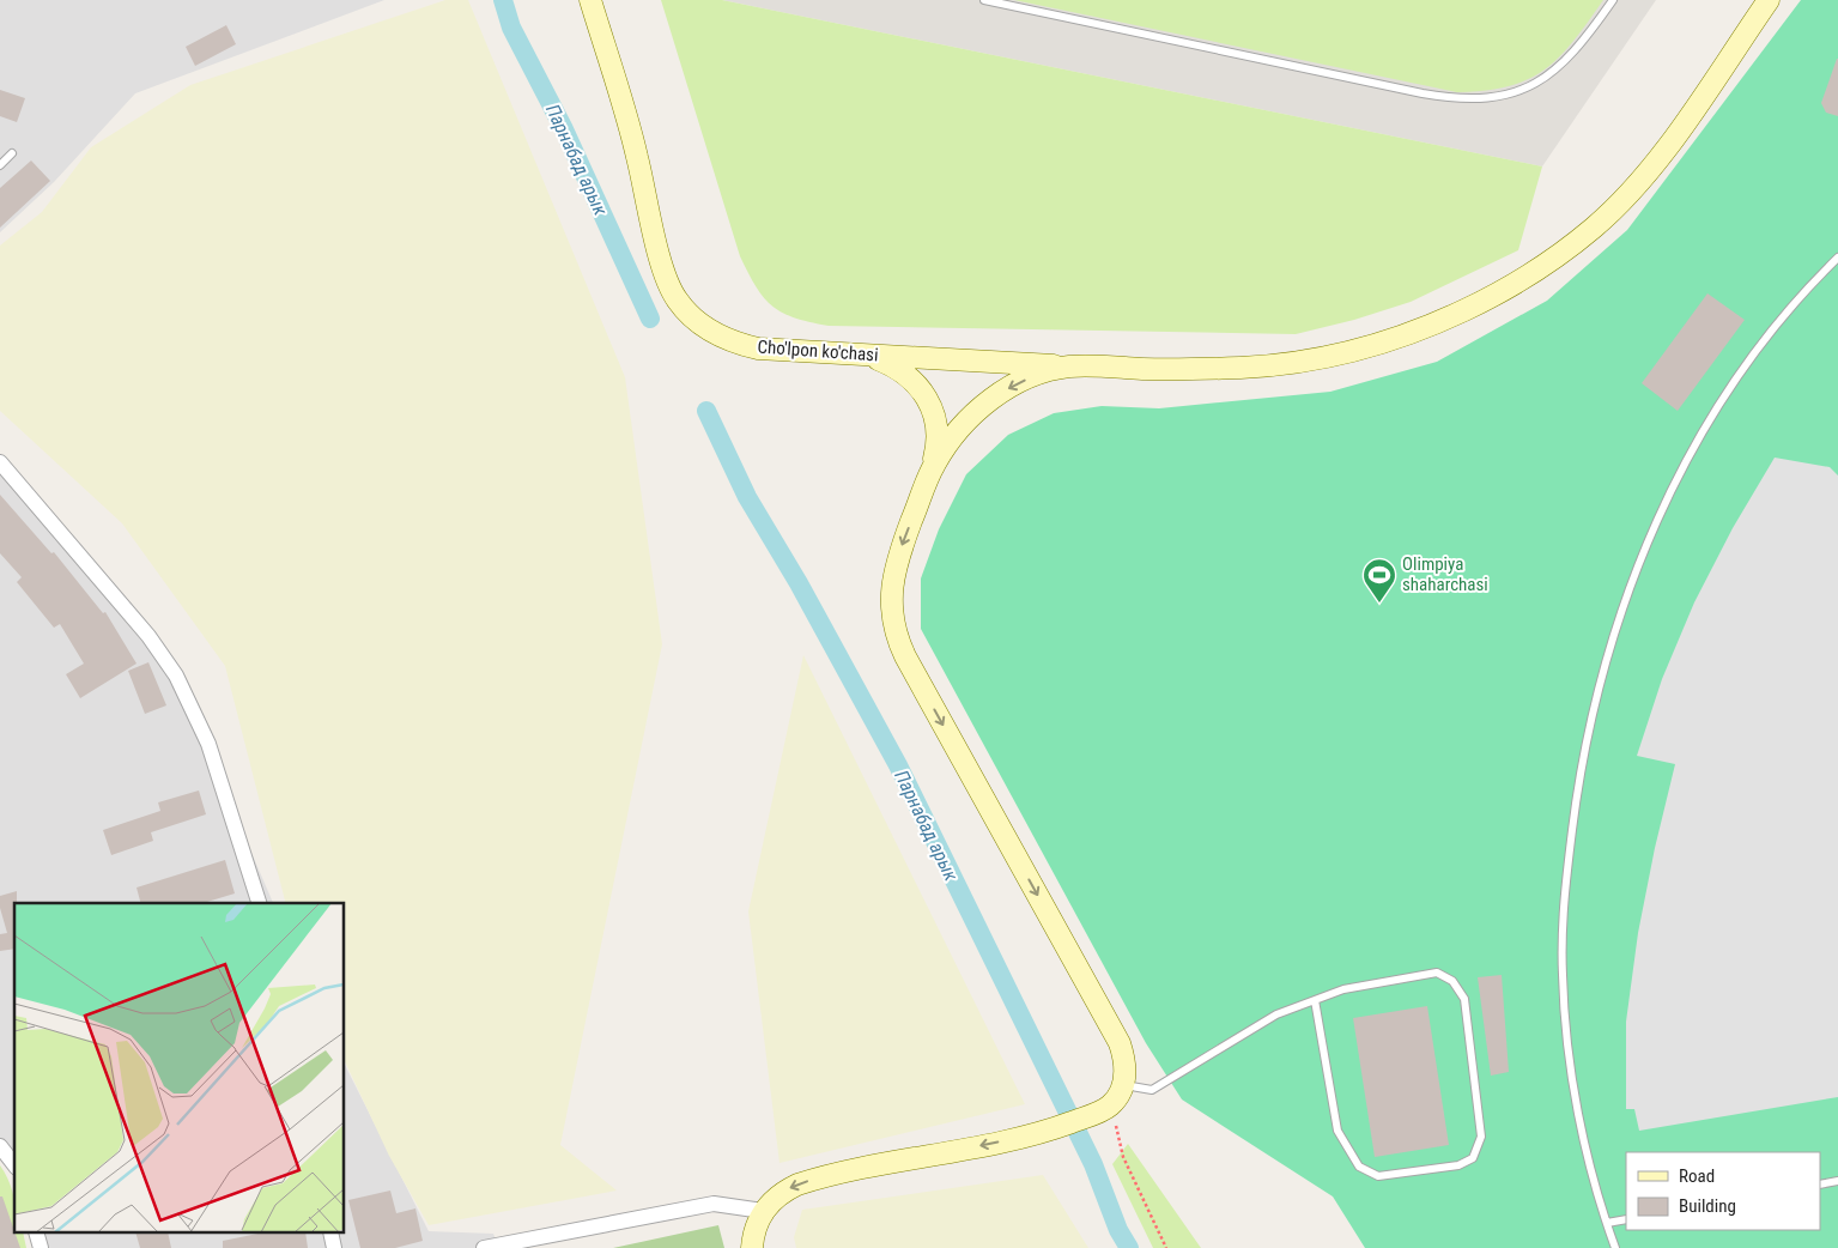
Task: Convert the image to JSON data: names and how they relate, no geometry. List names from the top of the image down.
{
  "streets": {
    "main road": ["Cho'lpon ko'chasi"]
  },
  "water": ["Парнабад арык"],
  "places": {
    "sports": ["Olimpiya shaharchasi"]
  },
  "legend": ["Road", "Building"]
}
